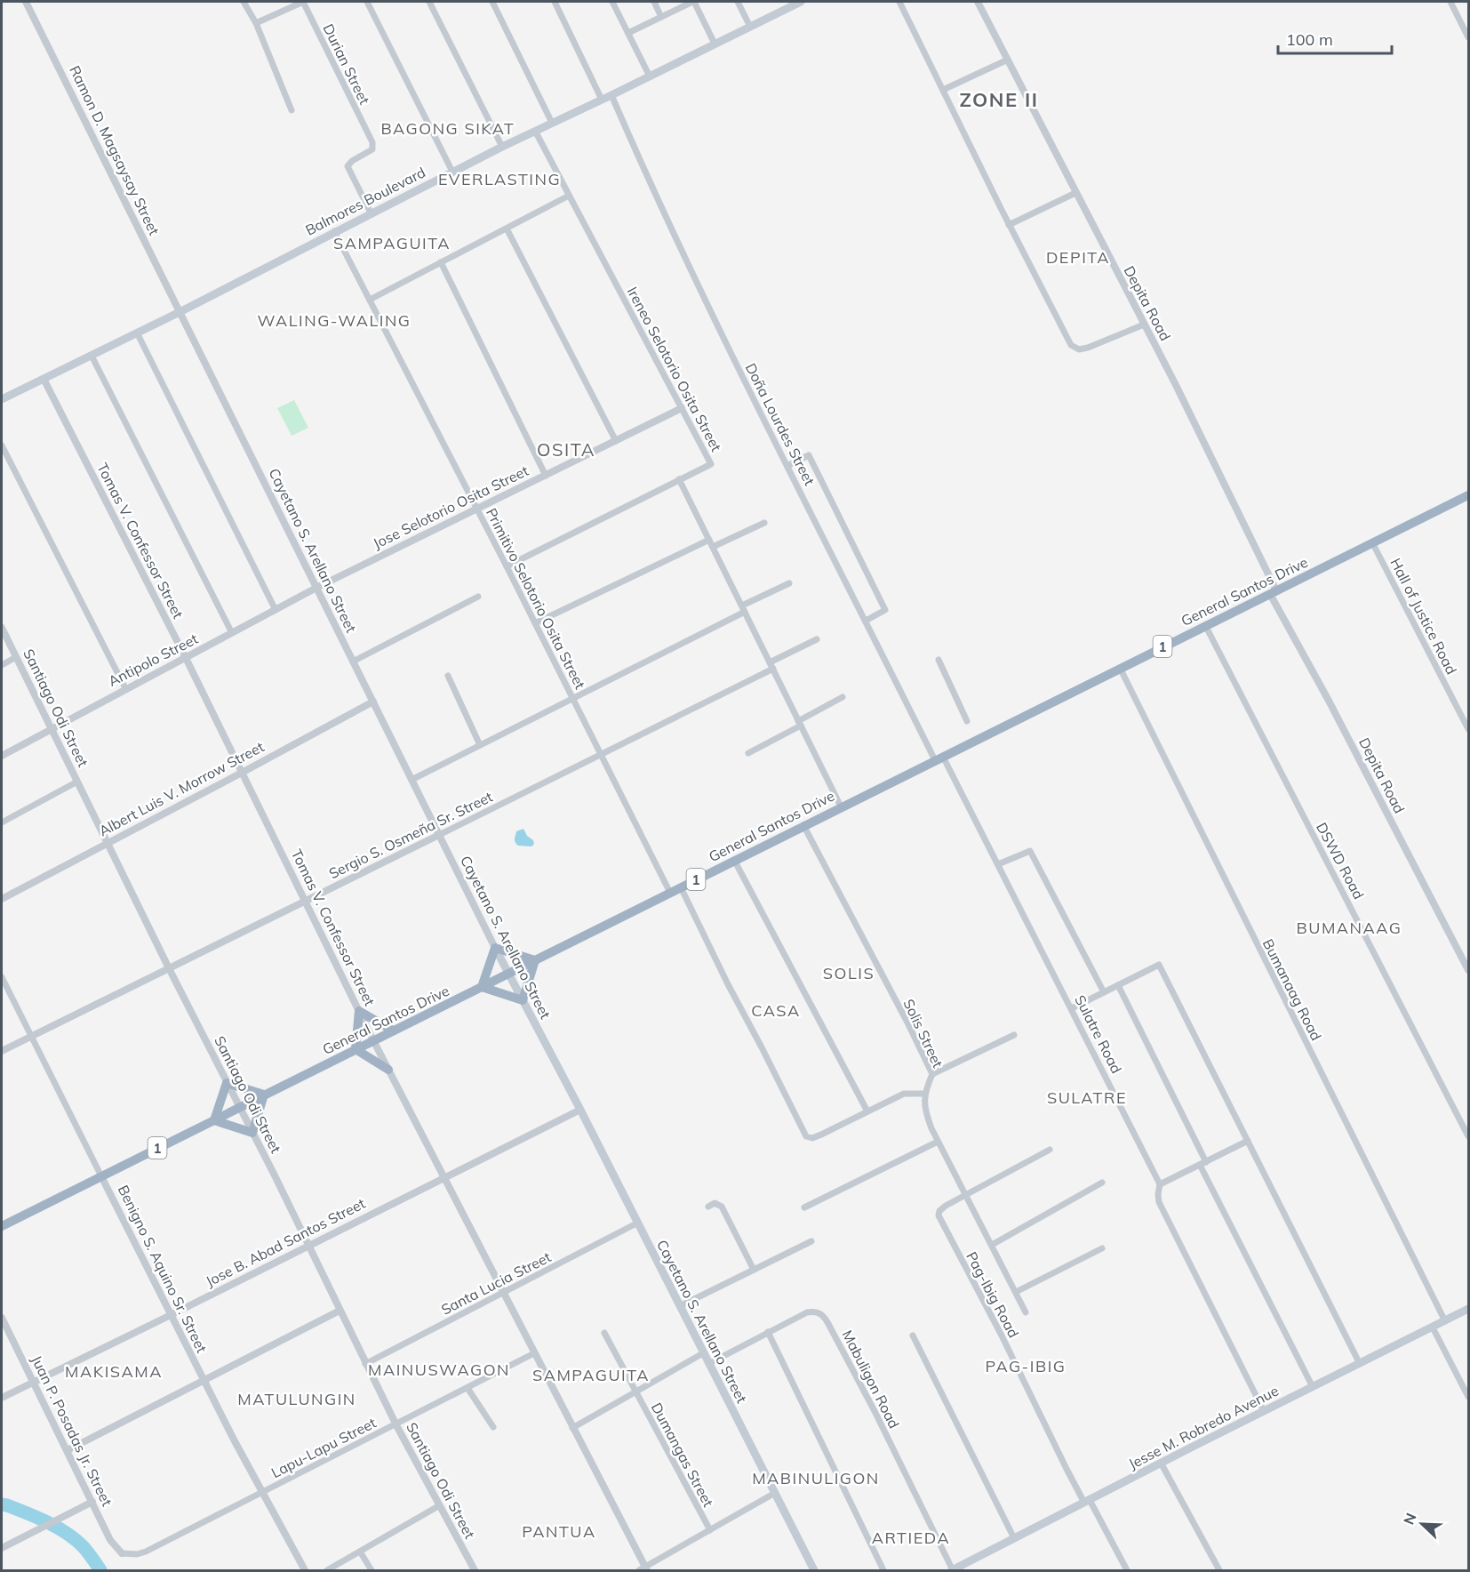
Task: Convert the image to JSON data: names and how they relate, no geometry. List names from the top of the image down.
{
  "streets": {
    "highway": ["General Santos Drive", "1"],
    "main road": ["Balmores Boulevard", "Cayetano S. Arellano Street", "Jesse M. Robredo Avenue"],
    "street": [
      "Durian Street",
      "Ramon D. Magsaysay Street",
      "Depita Road",
      "Ireneo Selotorio Osita Street",
      "Doña Lourdes Street",
      "Jose Selotorio Osita Street",
      "Tomas V. Confessor Street",
      "Primitivo Selotorio Osita Street",
      "Hall of Justice Road",
      "Antipolo Street",
      "Santiago Odi Street",
      "Albert Luis V. Morrow Street",
      "Sergio S. Osmeña Sr. Street",
      "DSWD Road",
      "Bumanaag Road",
      "Solis Street",
      "Sulatre Road",
      "Jose B. Abad Santos Street",
      "Benigno S. Aquino Sr. Street",
      "Santa Lucia Street",
      "Pag-Ibig Road",
      "Mabuligon Road",
      "Juan P. Posadas Jr. Street",
      "Lapu-Lapu Street",
      "Dumangas Street"
    ]
  },
  "crossings": [
    ["Durian Street", "Balmores Boulevard"],
    ["Ramon D. Magsaysay Street", "Balmores Boulevard"],
    ["Ramon D. Magsaysay Street", "Cayetano S. Arellano Street"],
    ["Balmores Boulevard", "Ireneo Selotorio Osita Street"],
    ["Balmores Boulevard", "Doña Lourdes Street"],
    ["Balmores Boulevard", "Tomas V. Confessor Street"],
    ["Balmores Boulevard", "Cayetano S. Arellano Street"],
    ["Balmores Boulevard", "Primitivo Selotorio Osita Street"],
    ["Depita Road", "General Santos Drive"],
    ["Ireneo Selotorio Osita Street", "Jose Selotorio Osita Street"],
    ["Doña Lourdes Street", "General Santos Drive"],
    ["Doña Lourdes Street", "Sulatre Road"],
    ["Jose Selotorio Osita Street", "Cayetano S. Arellano Street"],
    ["Jose Selotorio Osita Street", "Primitivo Selotorio Osita Street"],
    ["Jose Selotorio Osita Street", "Antipolo Street"],
    ["Tomas V. Confessor Street", "General Santos Drive"],
    ["Tomas V. Confessor Street", "Antipolo Street"],
    ["Tomas V. Confessor Street", "Albert Luis V. Morrow Street"],
    ["Tomas V. Confessor Street", "Sergio S. Osmeña Sr. Street"],
    ["Tomas V. Confessor Street", "Jose B. Abad Santos Street"],
    ["Tomas V. Confessor Street", "Santa Lucia Street"],
    ["Tomas V. Confessor Street", "Lapu-Lapu Street"],
    ["Cayetano S. Arellano Street", "General Santos Drive"],
    ["Cayetano S. Arellano Street", "Antipolo Street"],
    ["Cayetano S. Arellano Street", "Albert Luis V. Morrow Street"],
    ["Cayetano S. Arellano Street", "Sergio S. Osmeña Sr. Street"],
    ["Cayetano S. Arellano Street", "Jose B. Abad Santos Street"],
    ["Cayetano S. Arellano Street", "Santa Lucia Street"],
    ["Cayetano S. Arellano Street", "Mabuligon Road"],
    ["General Santos Drive", "Primitivo Selotorio Osita Street"],
    ["General Santos Drive", "Hall of Justice Road"],
    ["General Santos Drive", "Santiago Odi Street"],
    ["General Santos Drive", "DSWD Road"],
    ["General Santos Drive", "Bumanaag Road"],
    ["General Santos Drive", "Solis Street"],
    ["General Santos Drive", "Sulatre Road"],
    ["General Santos Drive", "Benigno S. Aquino Sr. Street"],
    ["Primitivo Selotorio Osita Street", "Sergio S. Osmeña Sr. Street"],
    ["Antipolo Street", "Santiago Odi Street"],
    ["Santiago Odi Street", "Albert Luis V. Morrow Street"],
    ["Santiago Odi Street", "Sergio S. Osmeña Sr. Street"],
    ["Santiago Odi Street", "Jose B. Abad Santos Street"],
    ["Santiago Odi Street", "Santa Lucia Street"],
    ["Santiago Odi Street", "Lapu-Lapu Street"],
    ["Sergio S. Osmeña Sr. Street", "Benigno S. Aquino Sr. Street"],
    ["Bumanaag Road", "Jesse M. Robredo Avenue"],
    ["Solis Street", "Pag-Ibig Road"],
    ["Sulatre Road", "Jesse M. Robredo Avenue"],
    ["Jose B. Abad Santos Street", "Benigno S. Aquino Sr. Street"],
    ["Jose B. Abad Santos Street", "Juan P. Posadas Jr. Street"],
    ["Benigno S. Aquino Sr. Street", "Lapu-Lapu Street"],
    ["Pag-Ibig Road", "Jesse M. Robredo Avenue"],
    ["Mabuligon Road", "Jesse M. Robredo Avenue"],
    ["Juan P. Posadas Jr. Street", "Lapu-Lapu Street"]
  ],
  "districts": [
    "ZONE II",
    "BAGONG SIKAT",
    "EVERLASTING",
    "SAMPAGUITA",
    "DEPITA",
    "WALING-WALING",
    "OSITA",
    "BUMANAAG",
    "SOLIS",
    "CASA",
    "SULATRE",
    "PAG-IBIG",
    "MAINUSWAGON",
    "MAKISAMA",
    "SAMPAGUITA",
    "MATULUNGIN",
    "MABINULIGON",
    "PANTUA",
    "ARTIEDA"
  ],
  "scale_bar": "100 m",
  "north": "top left"
}
